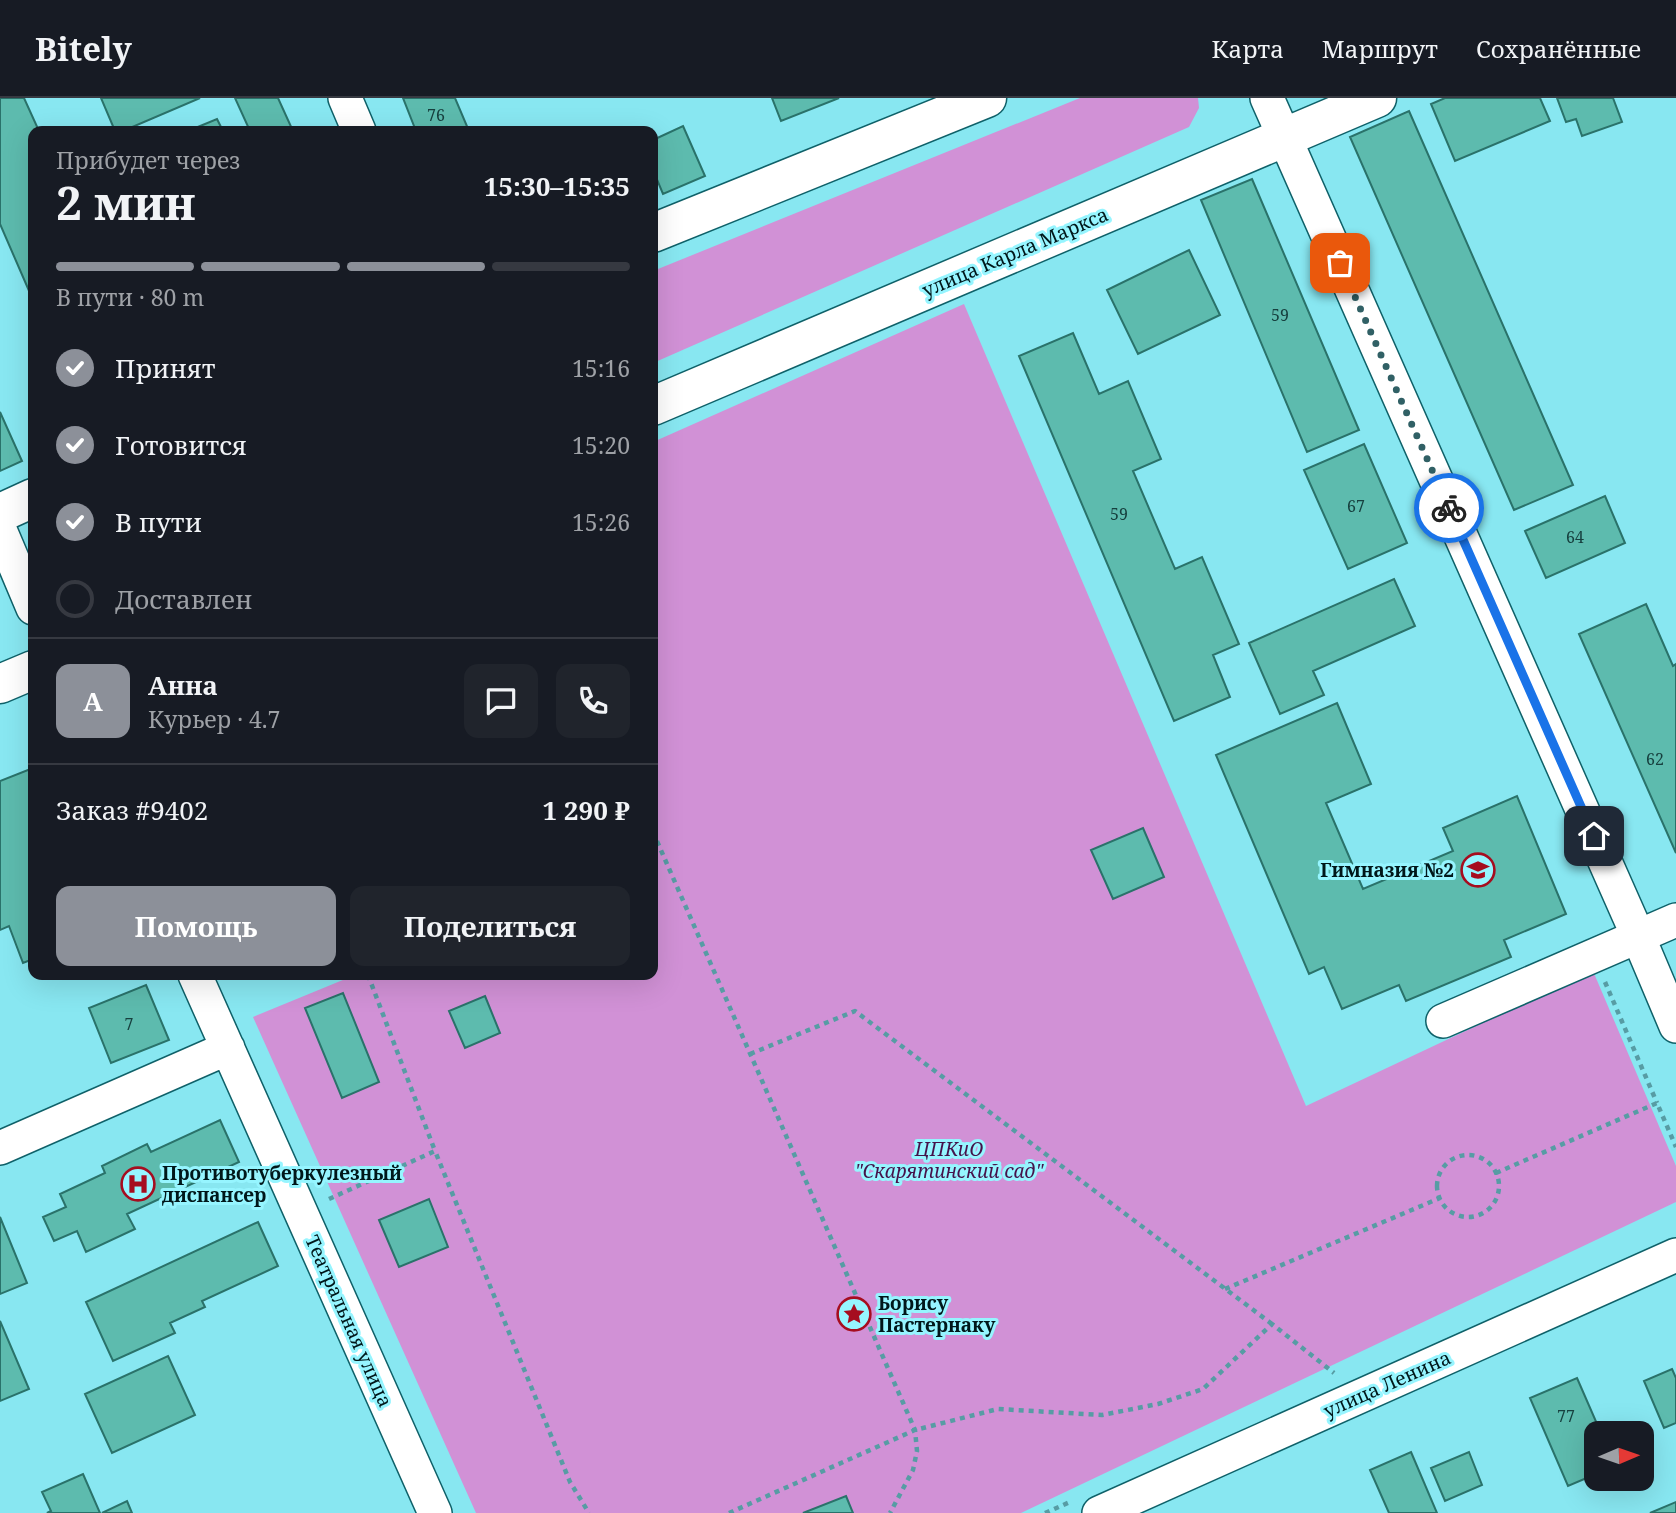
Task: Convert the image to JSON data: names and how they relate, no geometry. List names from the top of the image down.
{
  "streets": {
    "main road": ["улица Карла Маркса"],
    "street": ["Театральная улица", "улица Ленина"]
  },
  "parks": ["ЦПКиО \"Скарятинский сад\""],
  "places": {
    "school or university": ["Гимназия №2"],
    "hospital": ["Противотуберкулезный диспансер"],
    "place": ["Борису Пастернаку"]
  },
  "house_numbers": [
    "76",
    "59",
    "67",
    "59",
    "64",
    "62",
    "7",
    "77"
  ],
  "north": "right",
  "page": {
    "header": "Bitely",
    "nav": ["Карта", "Маршрут", "Сохранённые"],
    "heading": ["2 мин", "Прибудет через", "15:30–15:35"],
    "panel": [
      "Анна",
      "Курьер · 4.7",
      "Заказ #9402",
      "1 290 ₽"
    ],
    "bar": "В пути · 80 m",
    "list": [
      ["Принят", "15:16"],
      ["Готовится", "15:20"],
      ["В пути", "15:26"],
      "Доставлен"
    ],
    "round": "А",
    "buttons": ["Помощь", "Поделиться"]
  }
}
